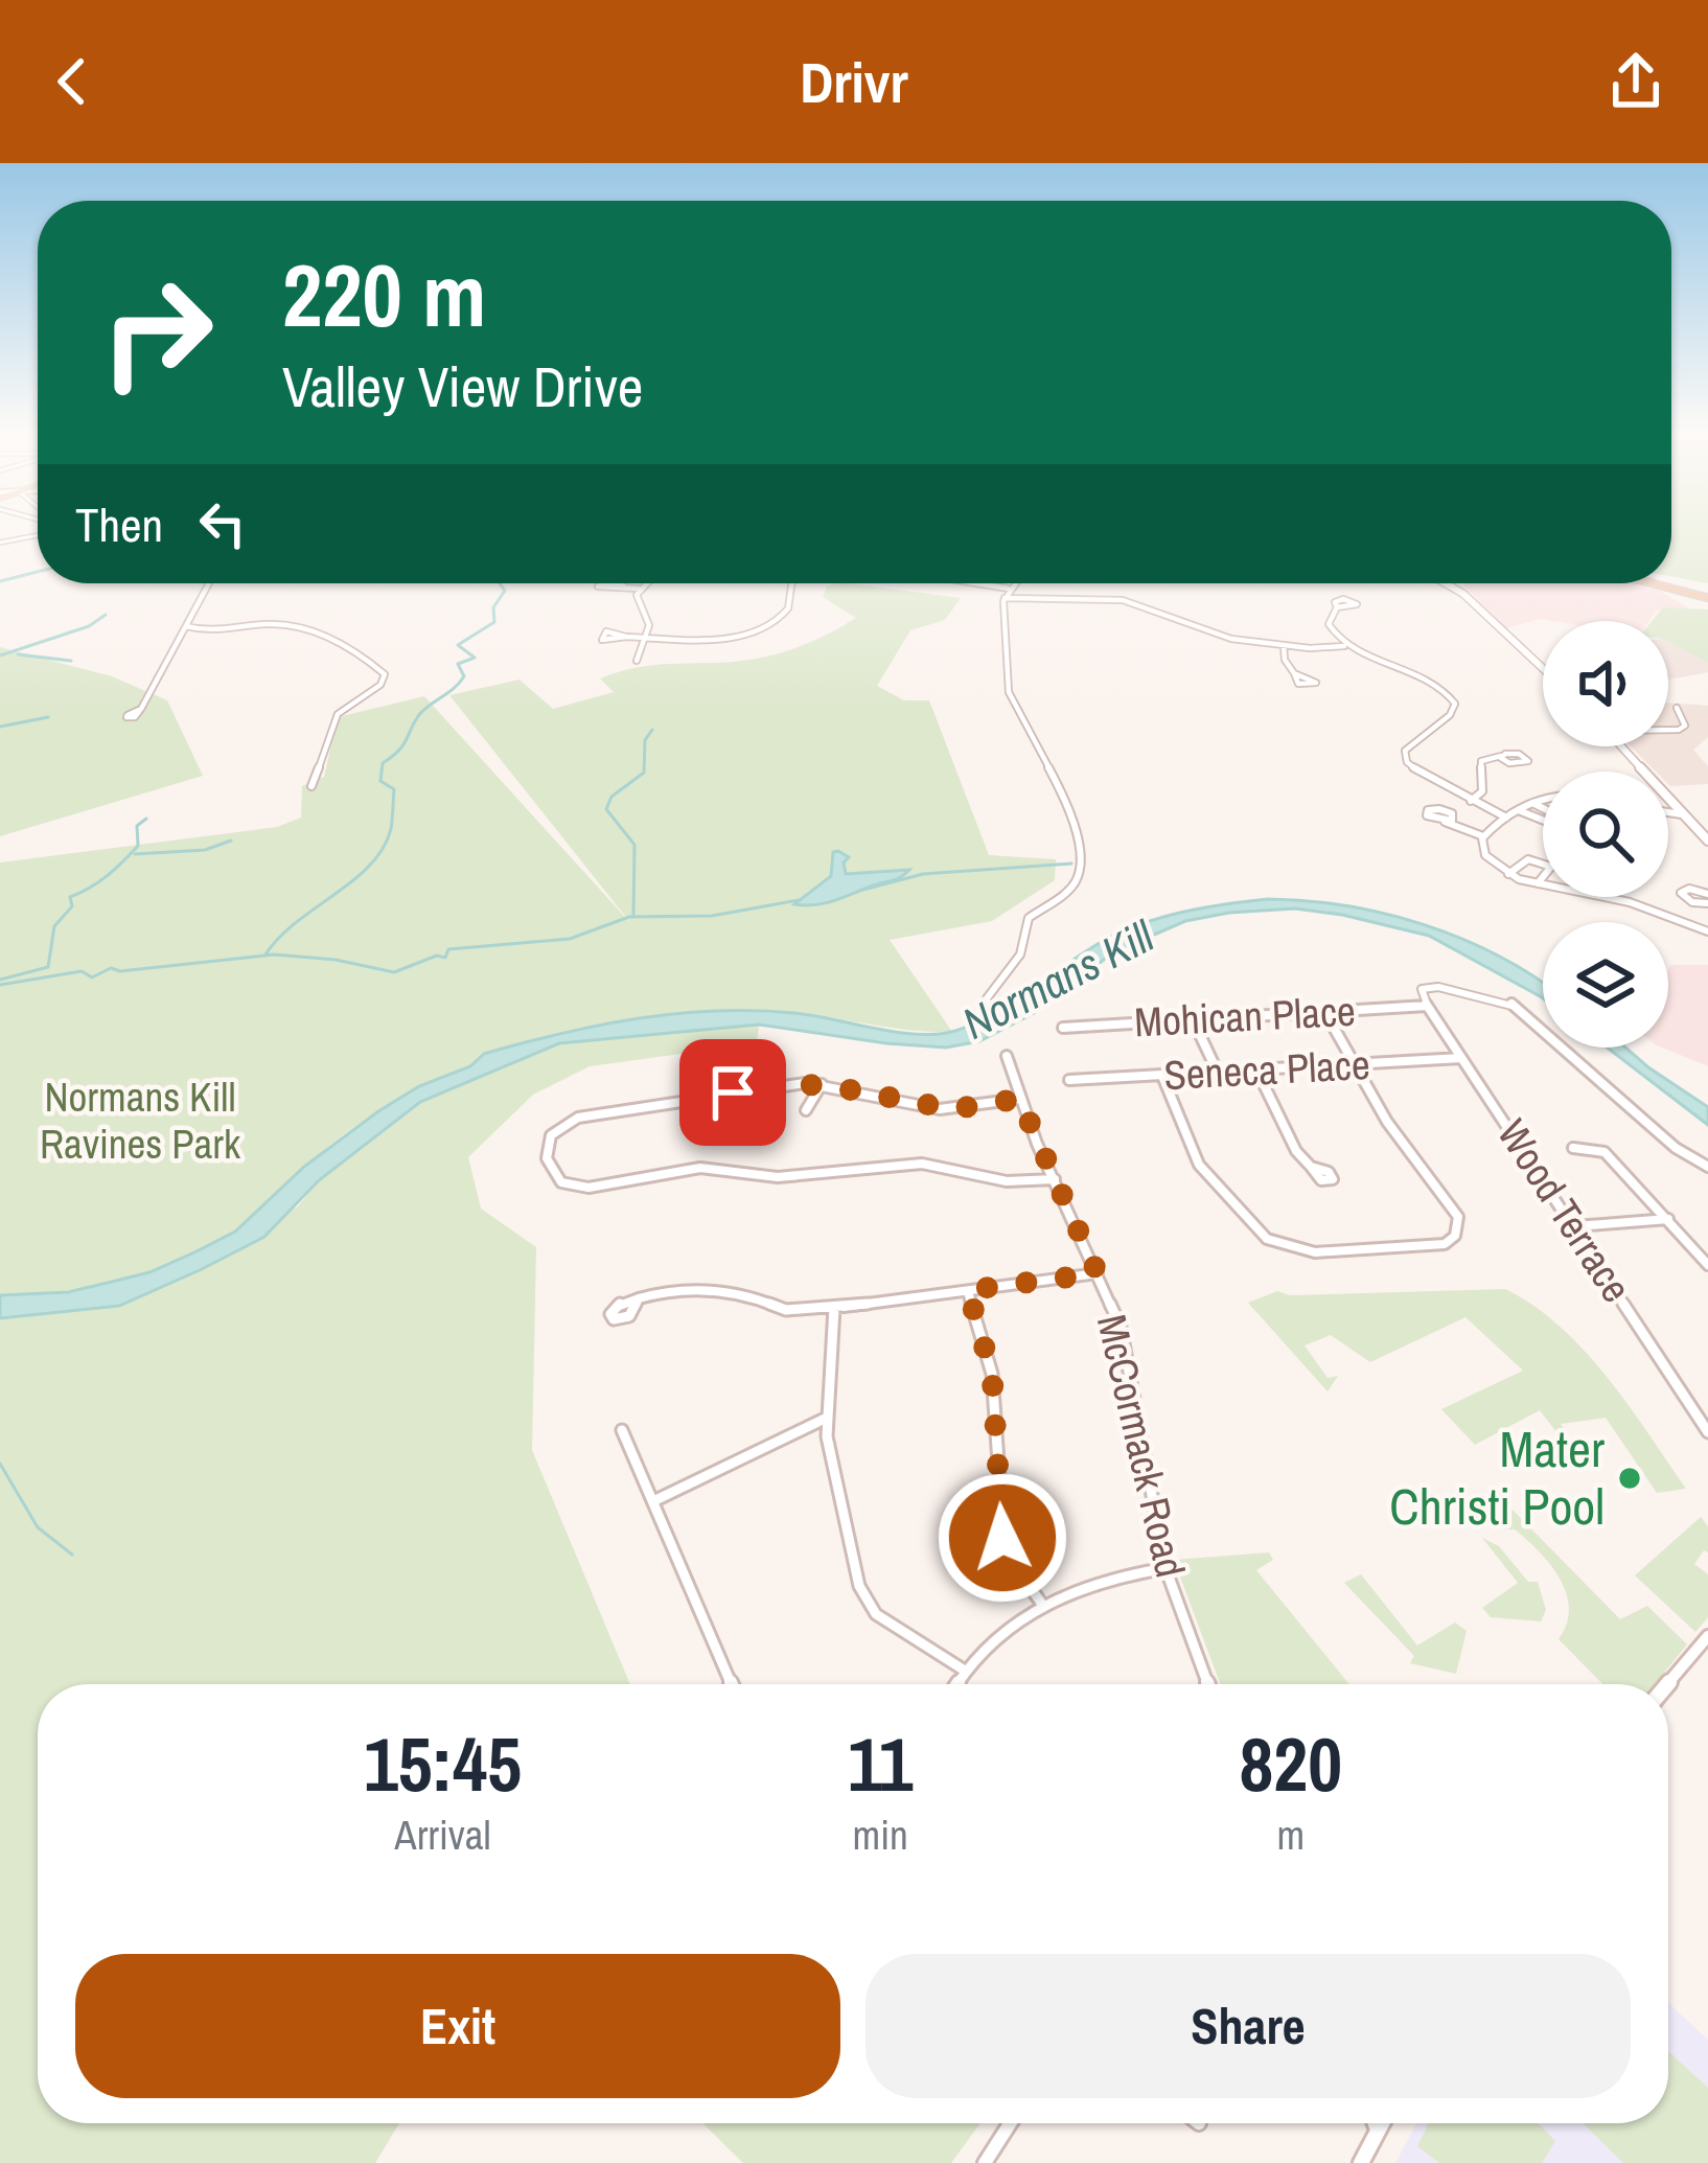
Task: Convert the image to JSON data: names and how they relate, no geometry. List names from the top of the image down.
{
  "streets": {
    "street": [
      "Mohican Place",
      "Seneca Place",
      "Wood Terrace",
      "McCormack Road"
    ]
  },
  "crossings": [
    ["Mohican Place", "Wood Terrace"],
    ["Seneca Place", "Wood Terrace"]
  ],
  "water": ["Normans Kill"],
  "parks": ["Normans Kill Ravines Park"],
  "places": ["Mater Christi Pool"],
  "page": {
    "header": "Drivr",
    "turn": ["220 m", "Valley View Drive"],
    "then": "Then",
    "eta": [
      "15:45",
      "Arrival",
      "11",
      "min",
      "820",
      "m"
    ],
    "buttons": ["Exit", "Share"]
  }
}
